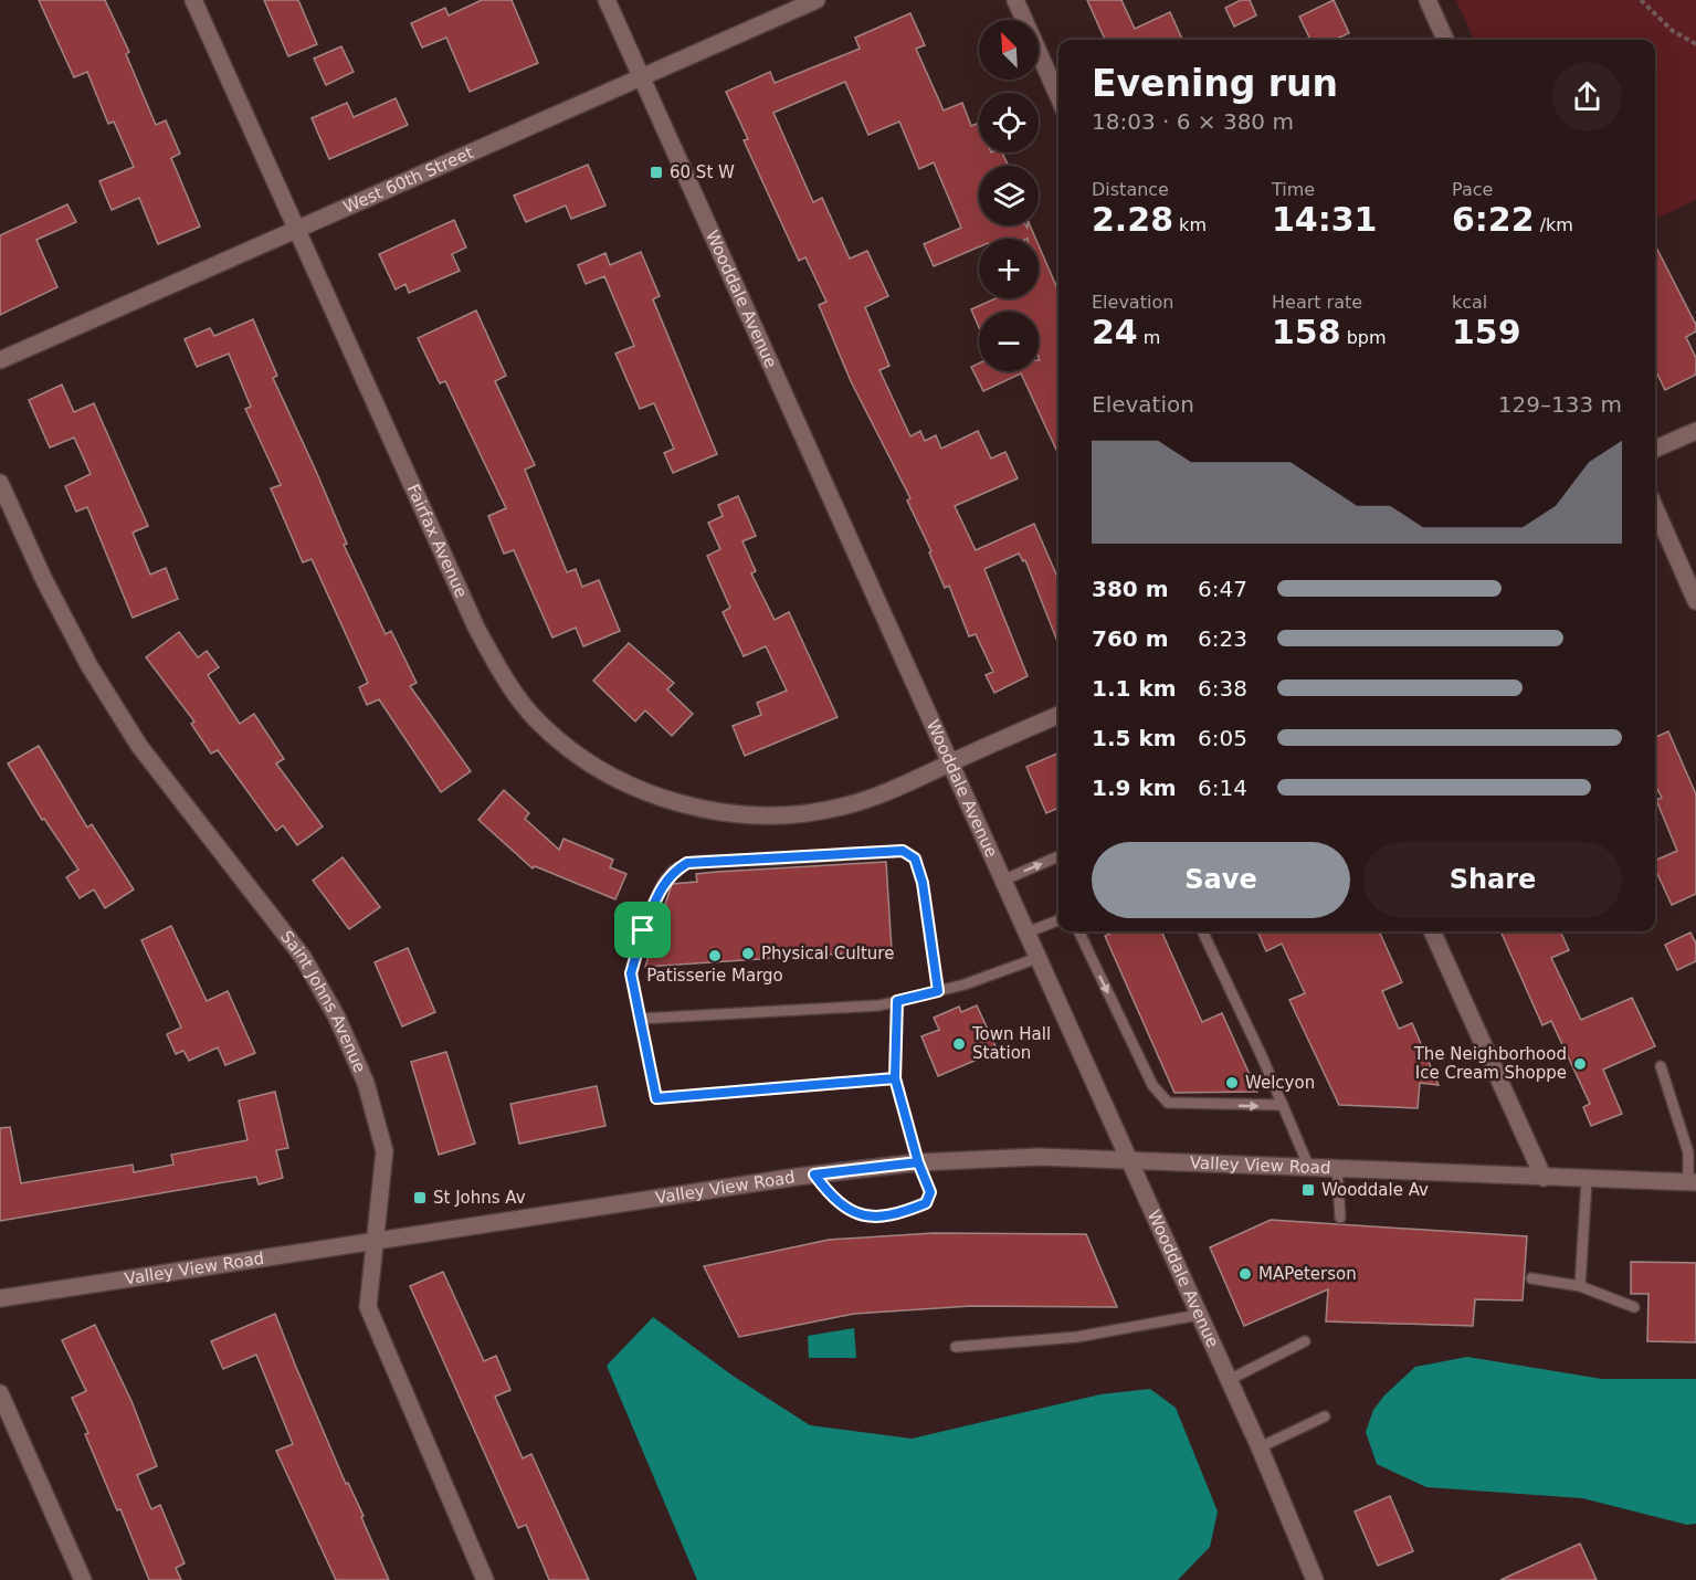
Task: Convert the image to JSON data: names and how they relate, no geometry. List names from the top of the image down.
{
  "streets": {
    "street": [
      "West 60th Street",
      "Wooddale Avenue",
      "Fairfax Avenue",
      "Saint Johns Avenue",
      "Valley View Road"
    ]
  },
  "crossings": [
    ["West 60th Street", "Wooddale Avenue"],
    ["West 60th Street", "Fairfax Avenue"],
    ["Wooddale Avenue", "Fairfax Avenue"],
    ["Wooddale Avenue", "Valley View Road"],
    ["Saint Johns Avenue", "Valley View Road"]
  ],
  "places": {
    "transit": ["60 St W", "Wooddale Av", "St Johns Av"],
    "other": [
      "Physical Culture",
      "Patisserie Margo",
      "Town Hall Station",
      "The Neighborhood Ice Cream Shoppe",
      "Welcyon",
      "MAPeterson"
    ]
  },
  "north": "top left",
  "page": {
    "map_buttons": ["+", "−"],
    "heading": ["Evening run", "18:03 · 6 × 380 m"],
    "stats": [
      ["Distance", "2.28 km"],
      ["Time", "14:31"],
      ["Pace", "6:22 /km"],
      ["Elevation", "24 m"],
      ["Heart rate", "158 bpm"],
      ["kcal", "159"]
    ],
    "chart": ["Elevation", "129–133 m"],
    "list": [
      {
        "name": "380 m",
        "note": "6:47"
      },
      {
        "name": "760 m",
        "note": "6:23"
      },
      {
        "name": "1.1 km",
        "note": "6:38"
      },
      {
        "name": "1.5 km",
        "note": "6:05"
      },
      {
        "name": "1.9 km",
        "note": "6:14"
      }
    ],
    "buttons": ["Save", "Share"]
  }
}
